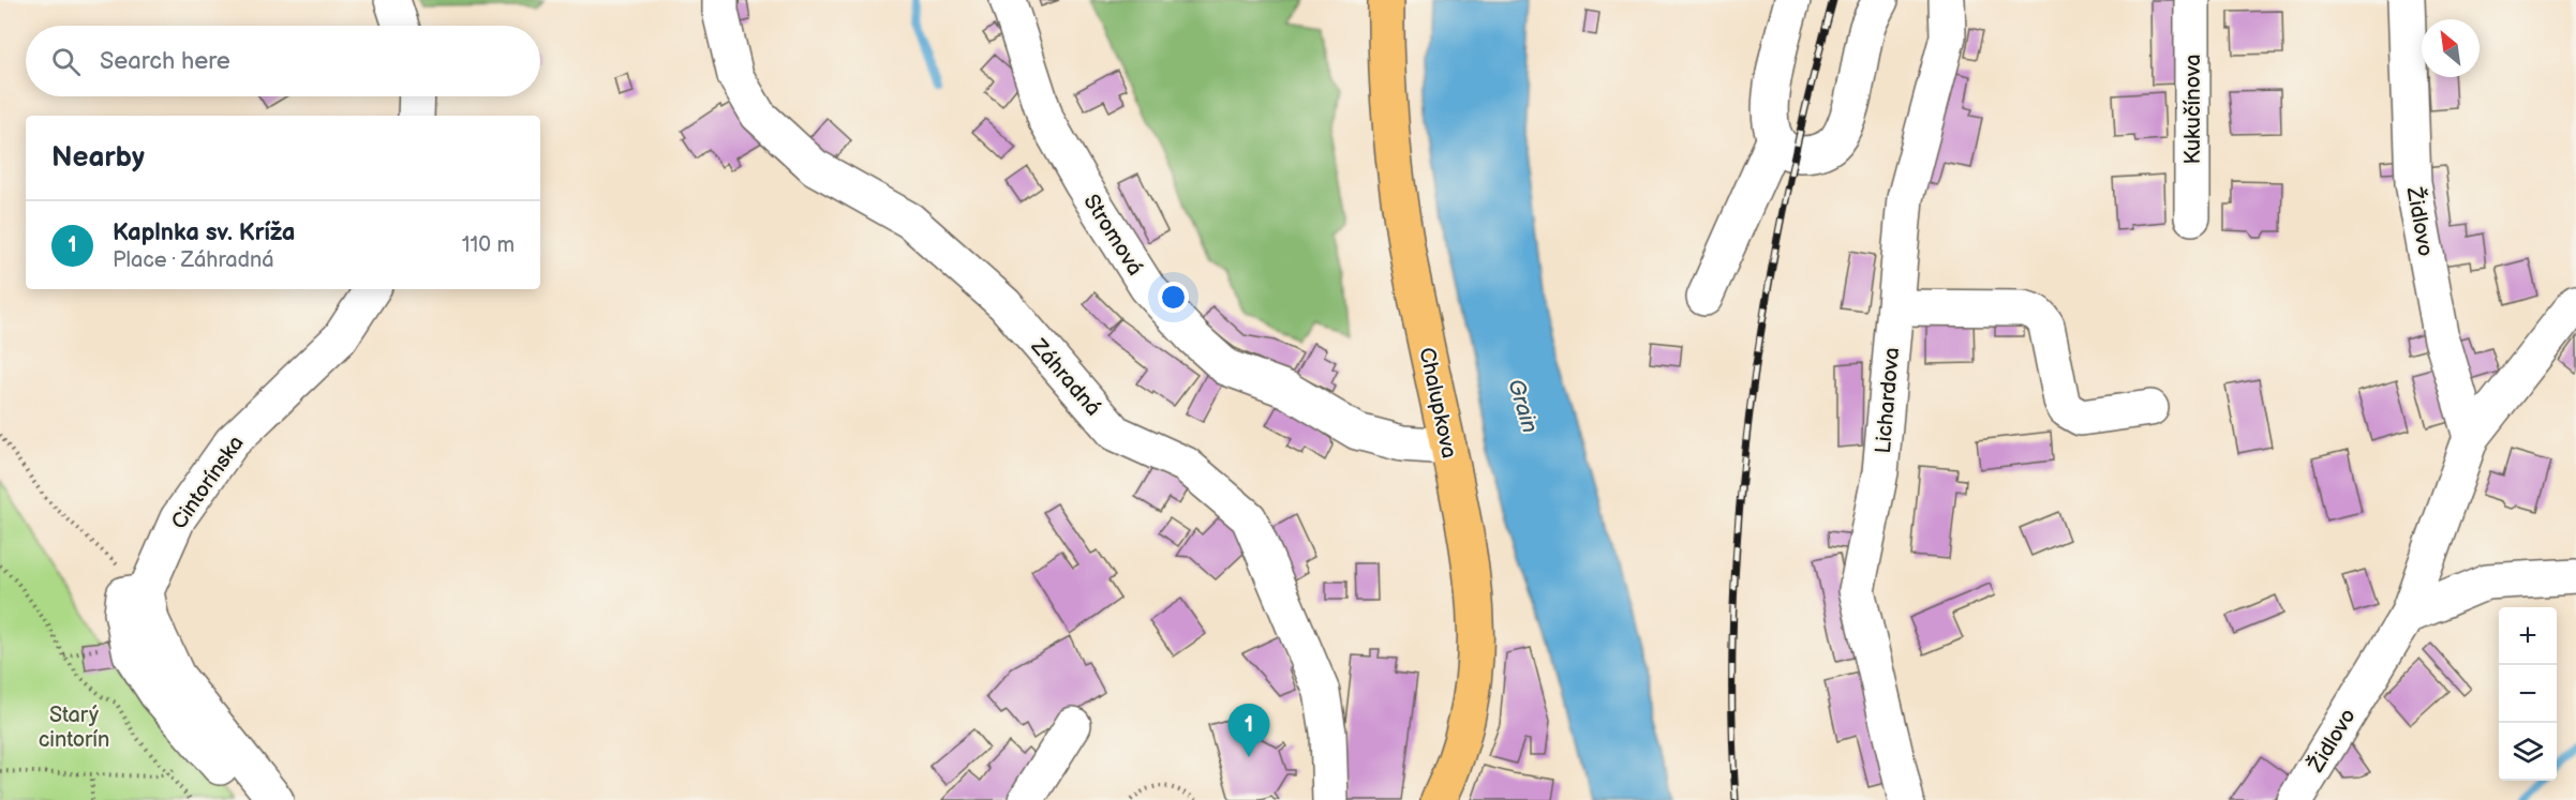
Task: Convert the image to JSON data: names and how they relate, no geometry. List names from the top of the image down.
{
  "streets": {
    "main road": ["Chalupkova"],
    "street": [
      "Kukučínova",
      "Židlovo",
      "Stromová",
      "Záhradná",
      "Lichardova",
      "Cintorínska"
    ]
  },
  "crossings": [
    ["Stromová", "Chalupkova"]
  ],
  "water": ["Grain"],
  "parks": ["Starý cintorín"],
  "north": "top left",
  "page": {
    "search": "Search here",
    "heading": "Nearby",
    "list": [
      {
        "mark": "1",
        "name": "Kaplnka sv. Kríža",
        "note": "Place · Záhradná",
        "value": "110 m"
      }
    ],
    "map_buttons": ["+", "−"],
    "pins": "1"
  }
}
